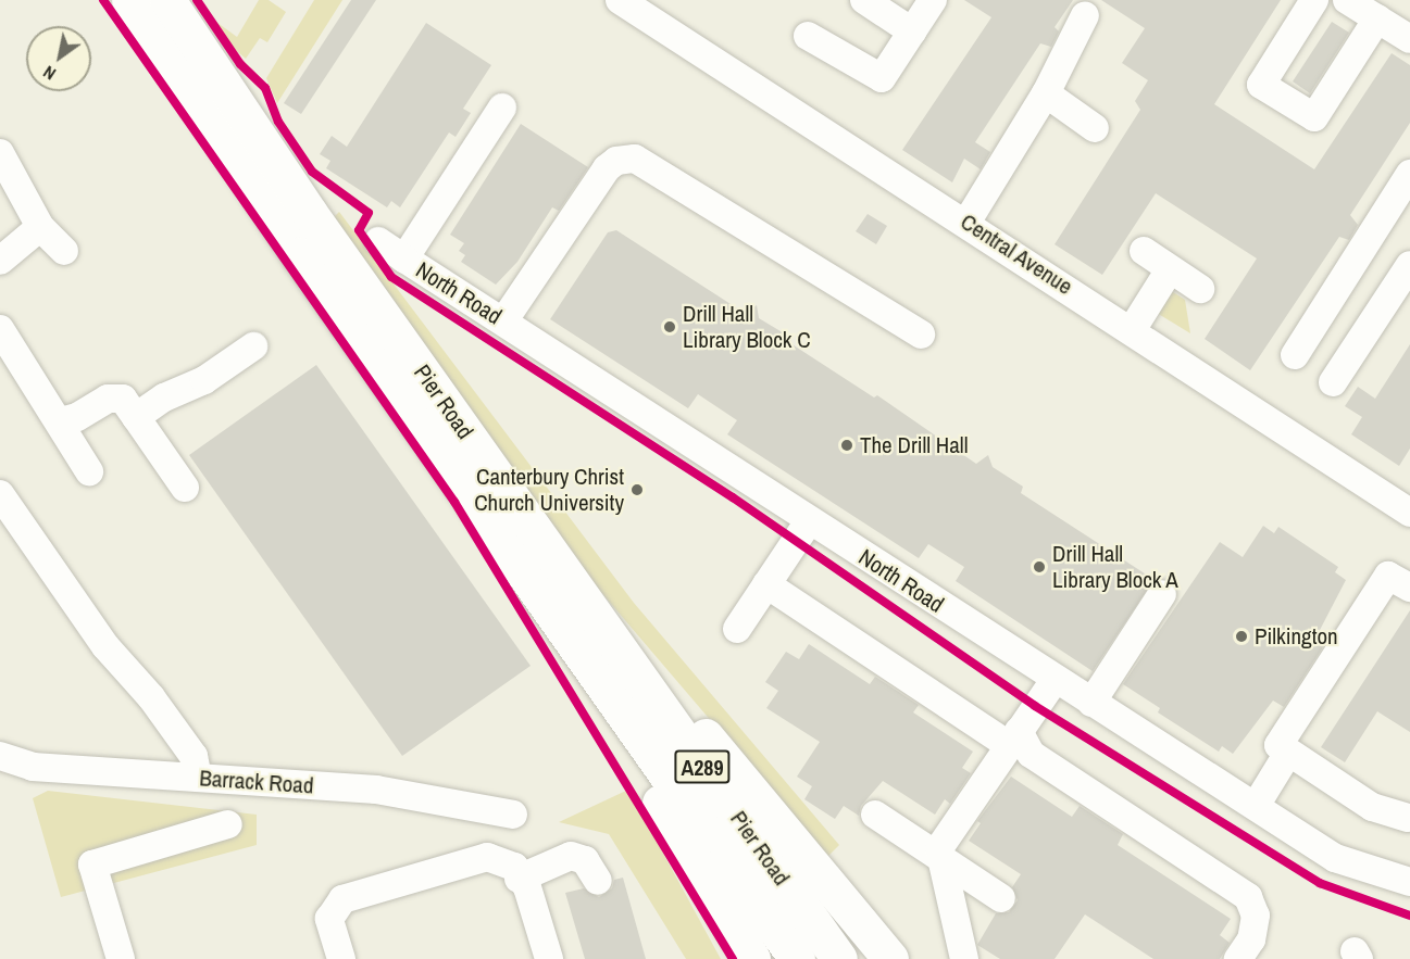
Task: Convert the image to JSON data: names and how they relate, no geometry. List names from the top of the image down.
{
  "streets": {
    "main road": ["Pier Road", "A289"],
    "street": ["Central Avenue", "North Road", "Barrack Road"]
  },
  "places": [
    "Drill Hall Library Block C",
    "The Drill Hall",
    "Canterbury Christ Church University",
    "Drill Hall Library Block A",
    "Pilkington"
  ],
  "north": "bottom left"
}
